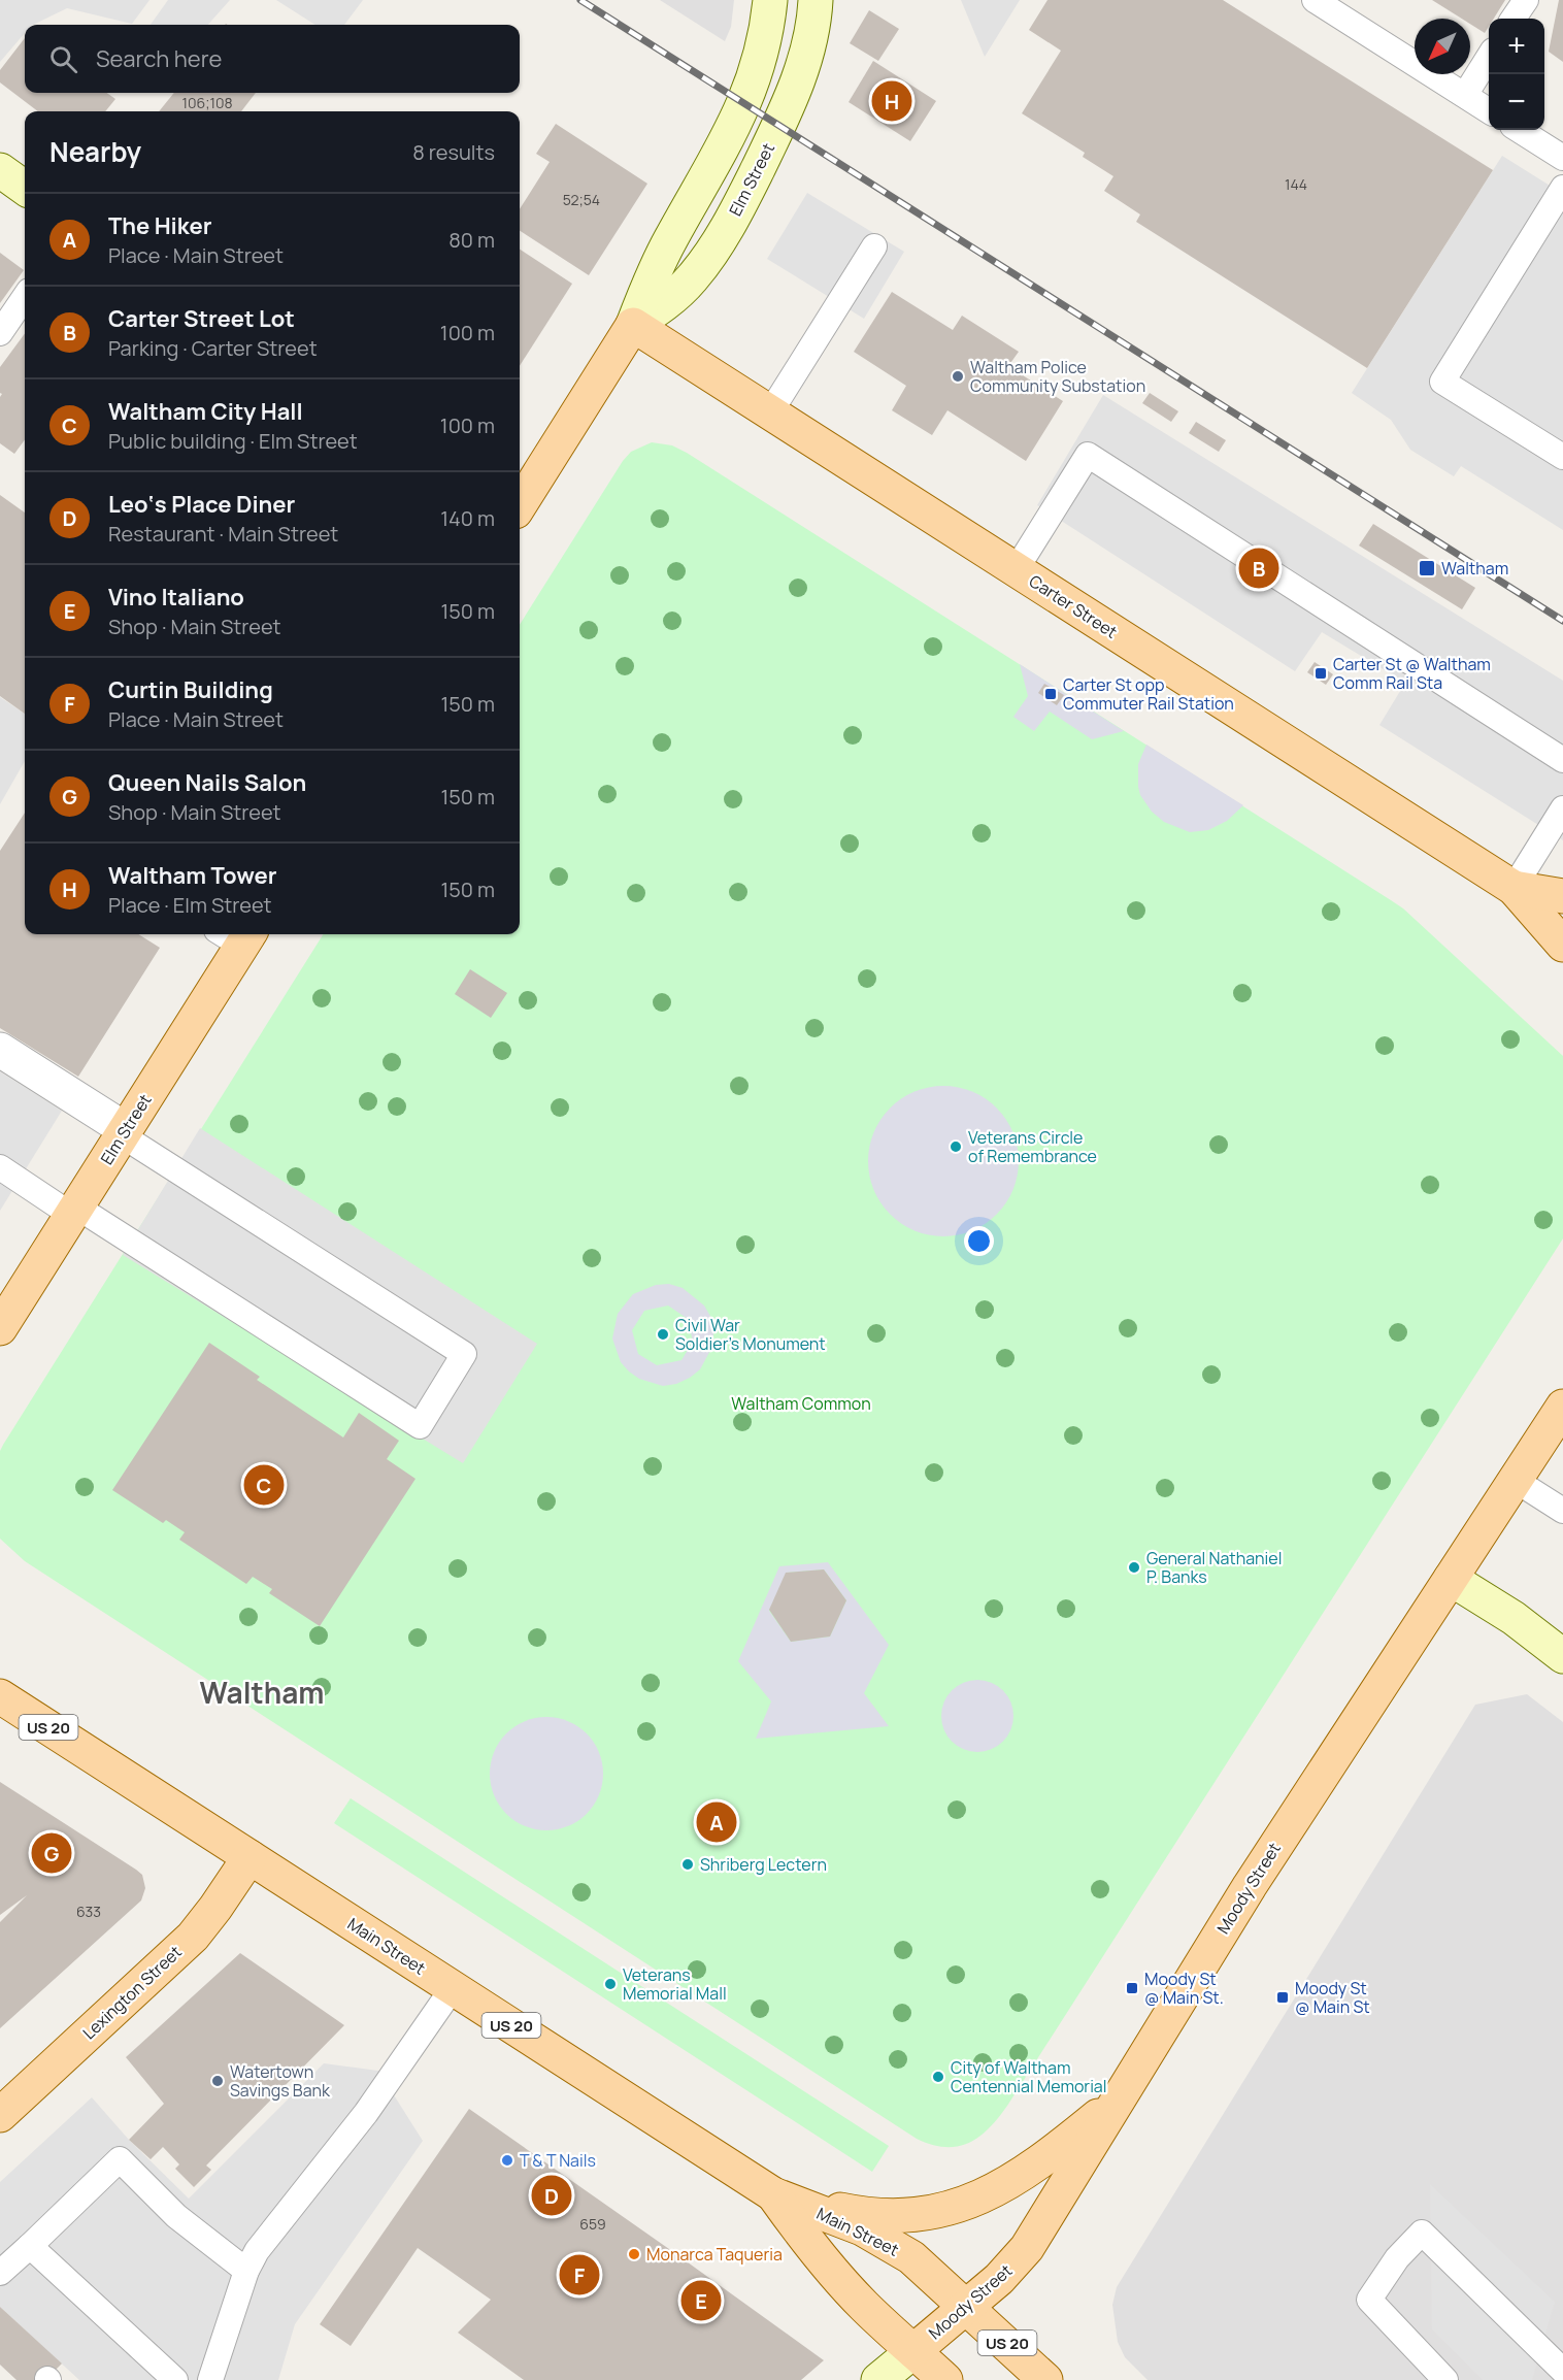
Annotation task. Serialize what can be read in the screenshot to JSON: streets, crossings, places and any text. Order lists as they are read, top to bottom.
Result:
{
  "streets": {
    "main road": [
      "Elm Street",
      "Carter Street",
      "US 20",
      "Moody Street",
      "Main Street",
      "Lexington Street"
    ]
  },
  "crossings": [
    ["Elm Street", "Carter Street"],
    ["Moody Street", "Main Street"],
    ["Main Street", "Lexington Street"]
  ],
  "districts": ["Waltham"],
  "parks": ["Waltham Common"],
  "places": {
    "other": [
      "Waltham Police Community Substation",
      "Veterans Circle of Remembrance",
      "Civil War Soldier's Monument",
      "General Nathaniel P. Banks",
      "Shriberg Lectern",
      "Veterans Memorial Mall",
      "City of Waltham Centennial Memorial",
      "Watertown Savings Bank",
      "T & T Nails",
      "Monarca Taqueria"
    ],
    "transit": [
      "Waltham",
      "Carter St @ Waltham Comm Rail Sta",
      "Carter St opp Commuter Rail Station",
      "Moody St @ Main St.",
      "Moody St @ Main St"
    ]
  },
  "house_numbers": [
    "106;108",
    "144",
    "52;54",
    "633",
    "659"
  ],
  "north": "bottom left",
  "page": {
    "map_buttons": ["+", "−"],
    "search": "Search here",
    "pins": [
      "H",
      "B",
      "C",
      "A",
      "G",
      "D",
      "F",
      "E"
    ],
    "heading": ["Nearby", "8 results"],
    "list": [
      {
        "mark": "A",
        "name": "The Hiker",
        "note": "Place · Main Street",
        "value": "80 m"
      },
      {
        "mark": "B",
        "name": "Carter Street Lot",
        "note": "Parking · Carter Street",
        "value": "100 m"
      },
      {
        "mark": "C",
        "name": "Waltham City Hall",
        "note": "Public building · Elm Street",
        "value": "100 m"
      },
      {
        "mark": "D",
        "name": "Leo‘s Place Diner",
        "note": "Restaurant · Main Street",
        "value": "140 m"
      },
      {
        "mark": "E",
        "name": "Vino Italiano",
        "note": "Shop · Main Street",
        "value": "150 m"
      },
      {
        "mark": "F",
        "name": "Curtin Building",
        "note": "Place · Main Street",
        "value": "150 m"
      },
      {
        "mark": "G",
        "name": "Queen Nails Salon",
        "note": "Shop · Main Street",
        "value": "150 m"
      },
      {
        "mark": "H",
        "name": "Waltham Tower",
        "note": "Place · Elm Street",
        "value": "150 m"
      }
    ]
  }
}
